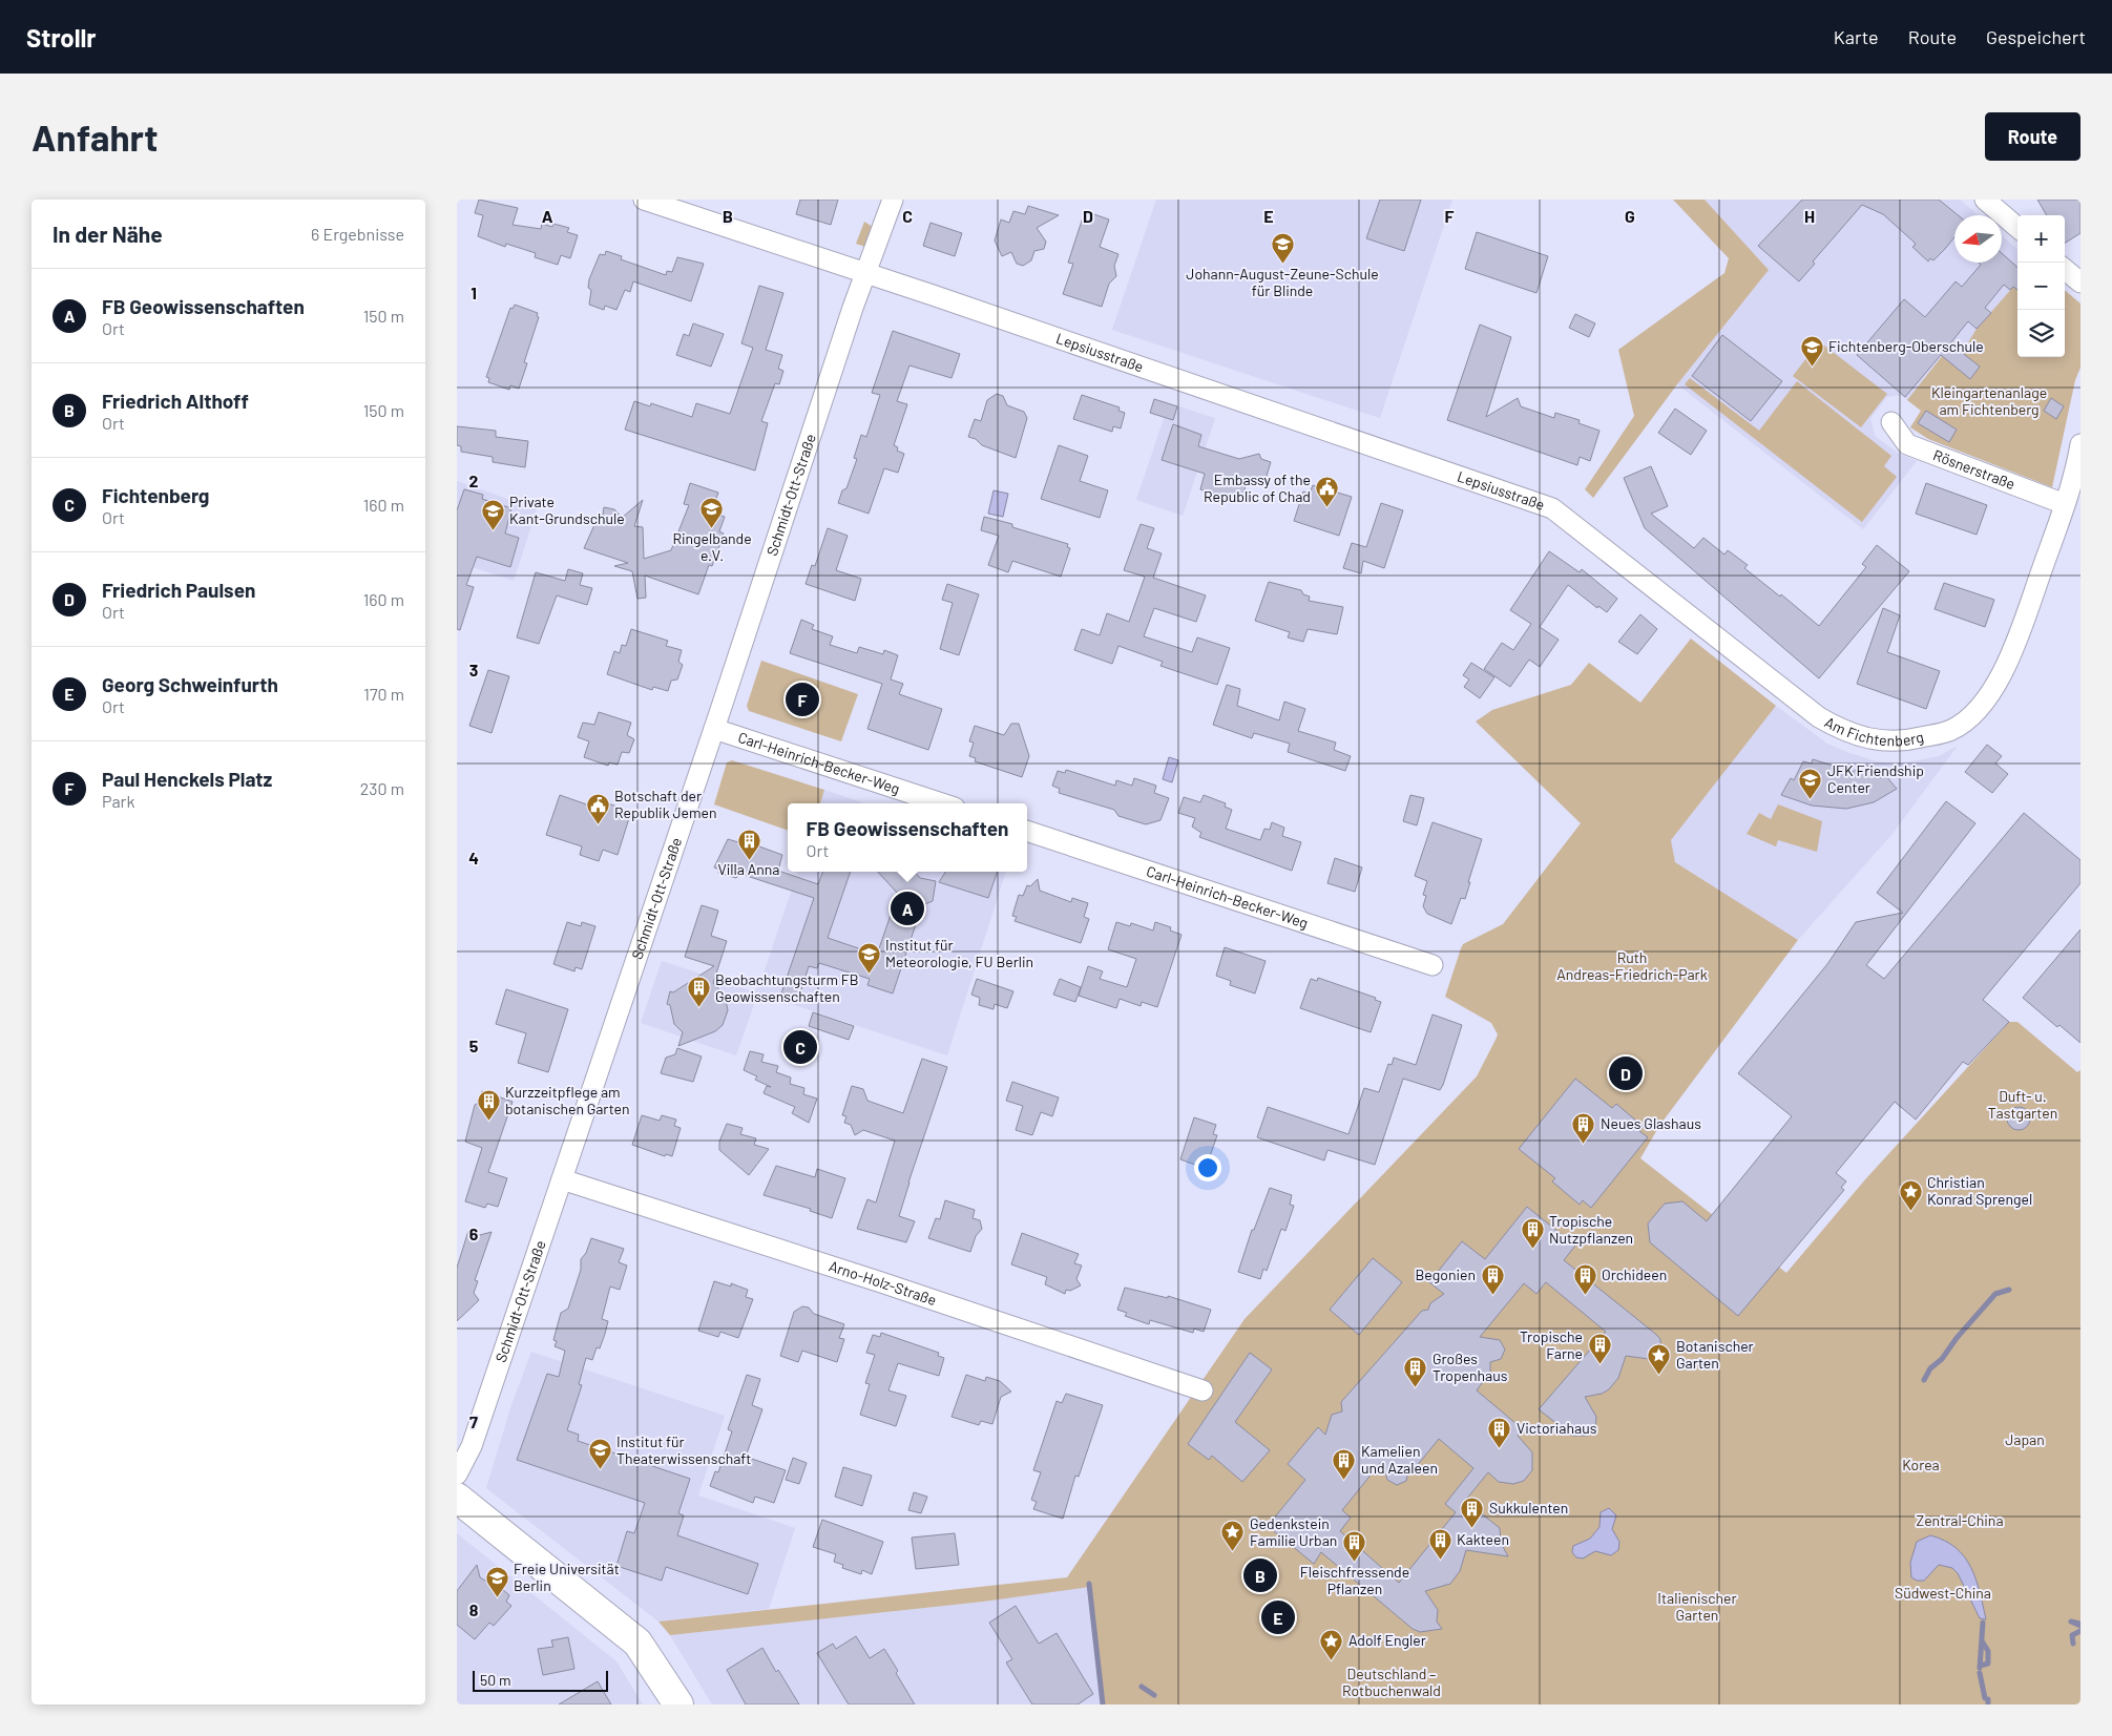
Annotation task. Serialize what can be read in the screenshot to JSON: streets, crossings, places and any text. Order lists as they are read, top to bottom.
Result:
{
  "streets": {
    "street": [
      "Lepsiusstraße",
      "Rösnerstraße",
      "Schmidt-Ott-Straße",
      "Am Fichtenberg",
      "Carl-Heinrich-Becker-Weg",
      "Arno-Holz-Straße"
    ]
  },
  "crossings": [
    ["Lepsiusstraße", "Schmidt-Ott-Straße"],
    ["Lepsiusstraße", "Am Fichtenberg"],
    ["Rösnerstraße", "Am Fichtenberg"],
    ["Schmidt-Ott-Straße", "Carl-Heinrich-Becker-Weg"],
    ["Schmidt-Ott-Straße", "Arno-Holz-Straße"]
  ],
  "parks": [
    "Kleingartenanlage am Fichtenberg",
    "Ruth Andreas-Friedrich-Park",
    "Duft- u. Tastgarten",
    "Japan",
    "Korea",
    "Zentral-China",
    "Südwest-China",
    "Italienischer Garten",
    "Deutschland – Rotbuchenwald"
  ],
  "places": {
    "school or university": [
      "Johann-August-Zeune-Schule für Blinde",
      "Fichtenberg-Oberschule",
      "Ringelbande e.V.",
      "Private Kant-Grundschule",
      "JFK Friendship Center",
      "Institut für Meteorologie, FU Berlin",
      "Institut für Theaterwissenschaft",
      "Freie Universität Berlin"
    ],
    "public building": ["Embassy of the Republic of Chad", "Botschaft der Republik Jemen"],
    "building": [
      "Villa Anna",
      "Beobachtungsturm FB Geowissenschaften",
      "Kurzzeitpflege am botanischen Garten",
      "Neues Glashaus",
      "Tropische Nutzpflanzen",
      "Begonien",
      "Orchideen",
      "Tropische Farne",
      "Großes Tropenhaus",
      "Victoriahaus",
      "Kamelien und Azaleen",
      "Sukkulenten",
      "Kakteen",
      "Fleischfressende Pflanzen"
    ],
    "place": [
      "Christian Konrad Sprengel",
      "Botanischer Garten",
      "Gedenkstein Familie Urban",
      "Adolf Engler"
    ]
  },
  "scale_bar": "50 m",
  "north": "left",
  "page": {
    "header": "Strollr",
    "nav": ["Karte", "Route", "Gespeichert"],
    "buttons": "Route",
    "title": "Anfahrt",
    "heading": ["In der Nähe", "6 Ergebnisse"],
    "map_buttons": ["+", "−"],
    "list": [
      {
        "mark": "A",
        "name": "FB Geowissenschaften",
        "note": "Ort",
        "value": "150 m"
      },
      {
        "mark": "B",
        "name": "Friedrich Althoff",
        "note": "Ort",
        "value": "150 m"
      },
      {
        "mark": "C",
        "name": "Fichtenberg",
        "note": "Ort",
        "value": "160 m"
      },
      {
        "mark": "D",
        "name": "Friedrich Paulsen",
        "note": "Ort",
        "value": "160 m"
      },
      {
        "mark": "E",
        "name": "Georg Schweinfurth",
        "note": "Ort",
        "value": "170 m"
      },
      {
        "mark": "F",
        "name": "Paul Henckels Platz",
        "note": "Park",
        "value": "230 m"
      }
    ],
    "pins": [
      "F",
      "A",
      "C",
      "D",
      "B",
      "E"
    ],
    "popup": ["FB Geowissenschaften", "Ort"],
    "scale": "50 m"
  },
  "grid": {
    "columns": [
      "A",
      "B",
      "C",
      "D",
      "E",
      "F",
      "G",
      "H"
    ],
    "rows": [
      "1",
      "2",
      "3",
      "4",
      "5",
      "6",
      "7",
      "8"
    ]
  }
}
